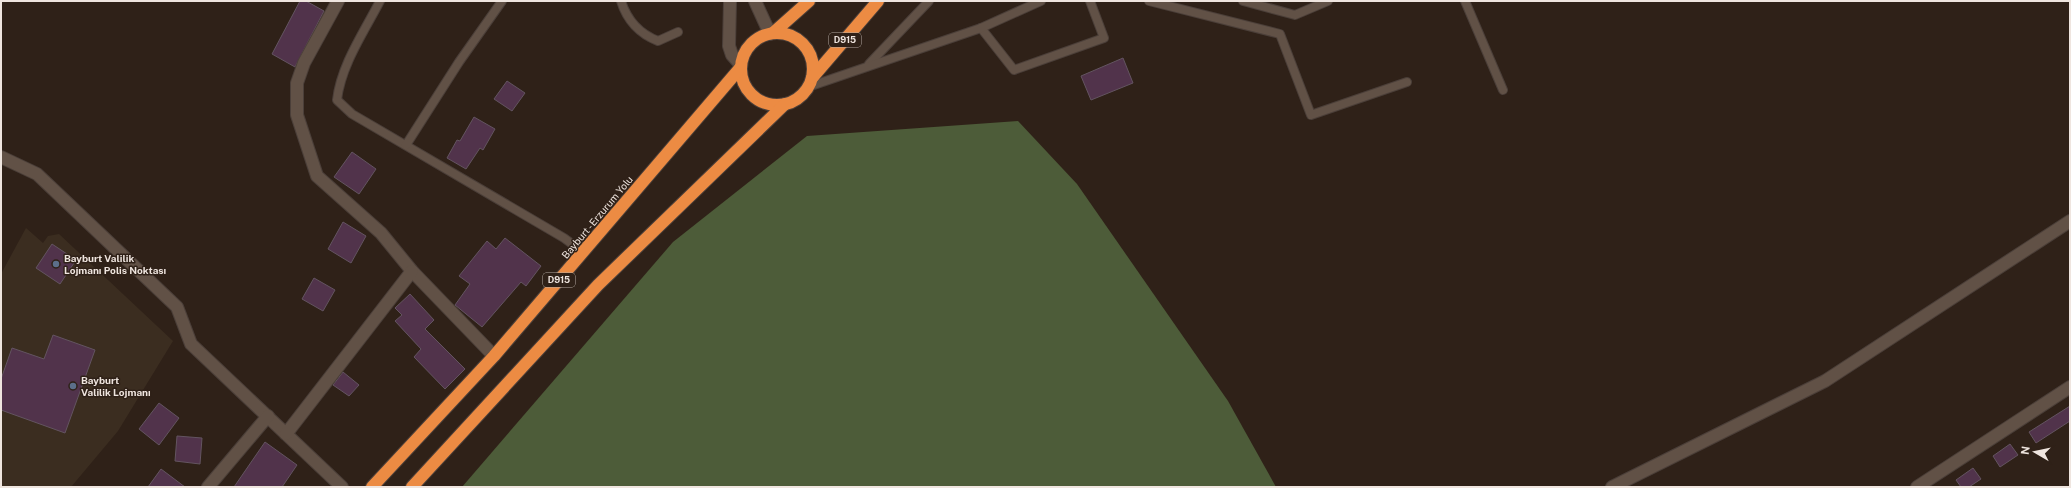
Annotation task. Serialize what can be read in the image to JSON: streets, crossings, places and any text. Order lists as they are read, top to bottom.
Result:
{
  "streets": {
    "highway": ["D915", "Bayburt - Erzurum Yolu"]
  },
  "crossings": [
    ["D915", "Bayburt - Erzurum Yolu"]
  ],
  "places": ["Bayburt Valilik Lojmanı Polis Noktası", "Bayburt Valilik Lojmanı"],
  "north": "left"
}
